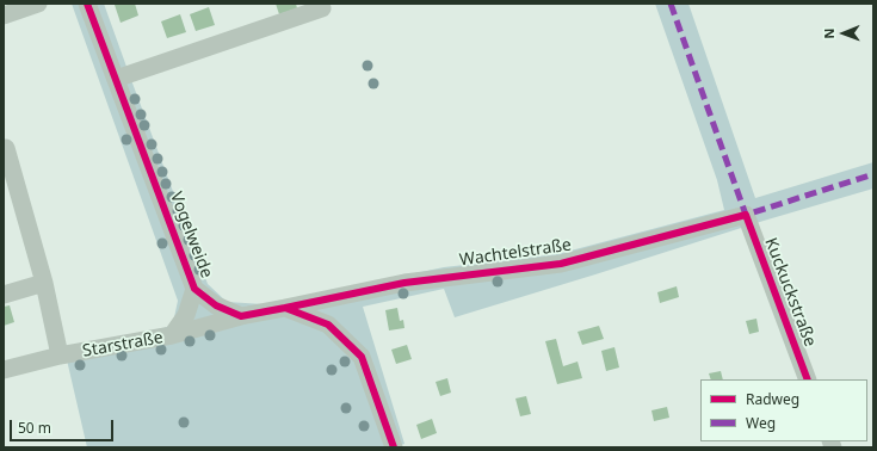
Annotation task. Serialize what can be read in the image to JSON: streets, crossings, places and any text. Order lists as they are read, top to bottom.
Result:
{
  "streets": {
    "street": [
      "Vogelweide",
      "Wachtelstraße",
      "Kuckuckstraße",
      "Starstraße"
    ]
  },
  "crossings": [
    ["Vogelweide", "Starstraße"],
    ["Wachtelstraße", "Kuckuckstraße"]
  ],
  "legend": ["Radweg", "Weg"],
  "scale_bar": "50 m",
  "north": "left"
}
